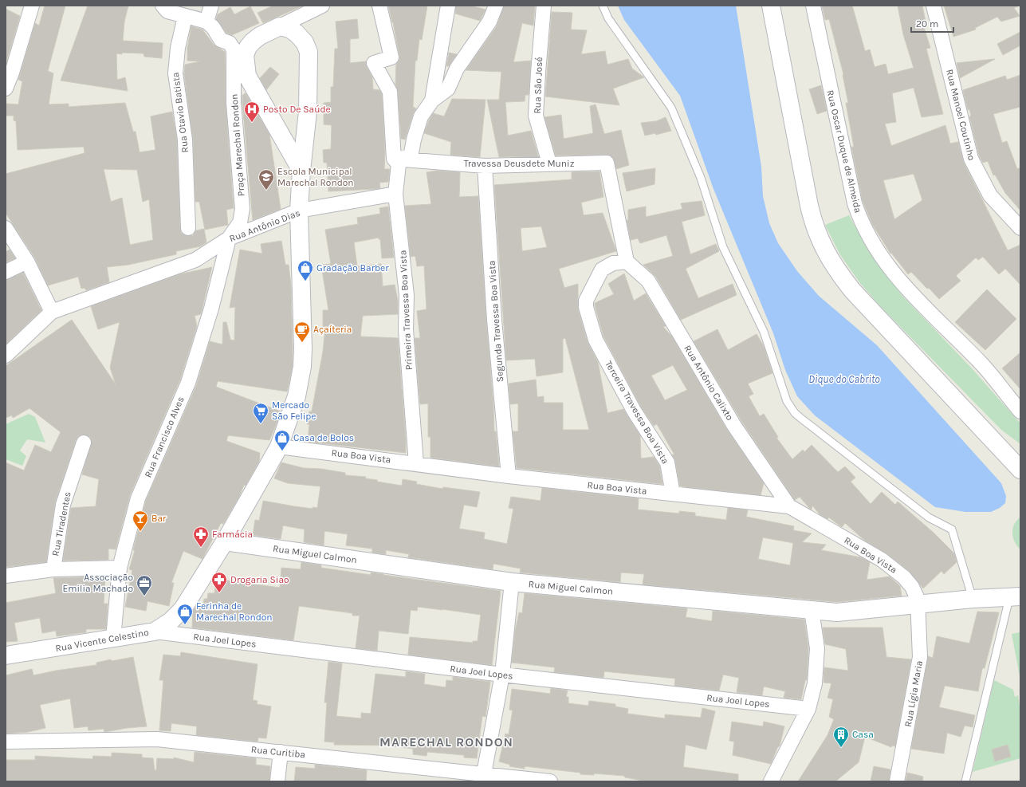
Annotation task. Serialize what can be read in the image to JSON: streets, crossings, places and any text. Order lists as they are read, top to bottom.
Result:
{
  "streets": {
    "street": [
      "Rua Sâo José",
      "Rua Otavio Batista",
      "Rua Manoel Coutinho",
      "Praça Marechal Rondon",
      "Rua Oscar Duque de Almeida",
      "Travessa Deusdete Muniz",
      "Rua Antônio Dias",
      "Primeira Travessa Boa Vista",
      "Segunda Travessa Boa Vista",
      "Rua Antônio Calixto",
      "Terceira Travessa Boa Vista",
      "Rua Francisco Alves",
      "Rua Boa Vista",
      "Rua Tiradentes",
      "Rua Miguel Calmon",
      "Rua Vicente Celestino",
      "Rua Joel Lopes",
      "Rua Lígia Maria",
      "Rua Curitiba"
    ]
  },
  "crossings": [
    ["Rua Sâo José", "Travessa Deusdete Muniz"],
    ["Praça Marechal Rondon", "Rua Antônio Dias"],
    ["Praça Marechal Rondon", "Rua Francisco Alves"],
    ["Travessa Deusdete Muniz", "Primeira Travessa Boa Vista"],
    ["Travessa Deusdete Muniz", "Segunda Travessa Boa Vista"],
    ["Travessa Deusdete Muniz", "Rua Antônio Calixto"],
    ["Travessa Deusdete Muniz", "Terceira Travessa Boa Vista"],
    ["Rua Antônio Dias", "Primeira Travessa Boa Vista"],
    ["Rua Antônio Dias", "Rua Francisco Alves"],
    ["Rua Antônio Dias", "Rua Vicente Celestino"],
    ["Primeira Travessa Boa Vista", "Rua Boa Vista"],
    ["Segunda Travessa Boa Vista", "Rua Boa Vista"],
    ["Rua Antônio Calixto", "Terceira Travessa Boa Vista"],
    ["Rua Antônio Calixto", "Rua Boa Vista"],
    ["Terceira Travessa Boa Vista", "Rua Boa Vista"],
    ["Rua Francisco Alves", "Rua Vicente Celestino"],
    ["Rua Boa Vista", "Rua Miguel Calmon"],
    ["Rua Boa Vista", "Rua Vicente Celestino"],
    ["Rua Boa Vista", "Rua Lígia Maria"],
    ["Rua Miguel Calmon", "Rua Vicente Celestino"],
    ["Rua Miguel Calmon", "Rua Lígia Maria"],
    ["Rua Vicente Celestino", "Rua Joel Lopes"]
  ],
  "districts": ["MARECHAL RONDON"],
  "water": ["Dique do Cabrito"],
  "places": {
    "hospital": ["Posto De Saúde"],
    "school or university": ["Escola Municipal Marechal Rondon"],
    "shop": ["Gradação Barber", "Casa de Bolos", "Ferinha de Marechal Rondon"],
    "cafe": ["Açaíteria"],
    "supermarket": ["Mercado São Felipe"],
    "bar": ["Bar"],
    "pharmacy": ["Farmácia", "Drogaria Siao"],
    "office": ["Associação Emilia Machado"],
    "building": ["Casa"]
  },
  "scale_bar": "20 m"
}
